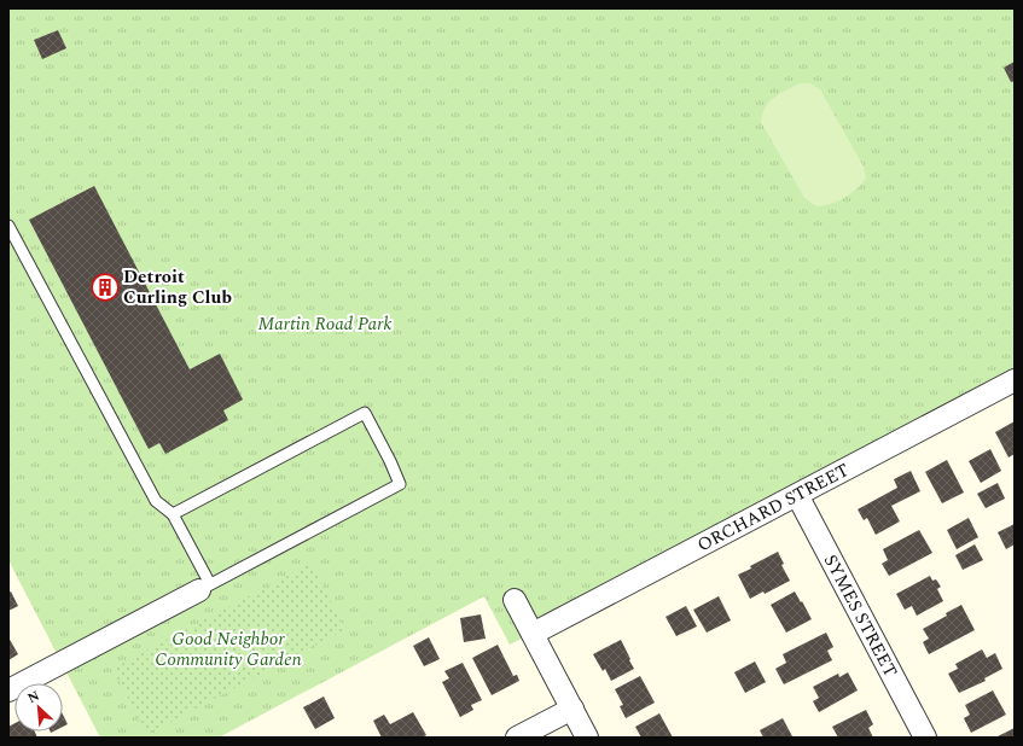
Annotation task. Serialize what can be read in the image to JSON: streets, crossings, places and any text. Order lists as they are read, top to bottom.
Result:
{
  "streets": {
    "street": ["ORCHARD STREET", "SYMES STREET"]
  },
  "crossings": [
    ["ORCHARD STREET", "SYMES STREET"]
  ],
  "parks": ["Martin Road Park", "Good Neighbor Community Garden"],
  "places": {
    "building": ["Detroit Curling Club"]
  },
  "north": "top left"
}
